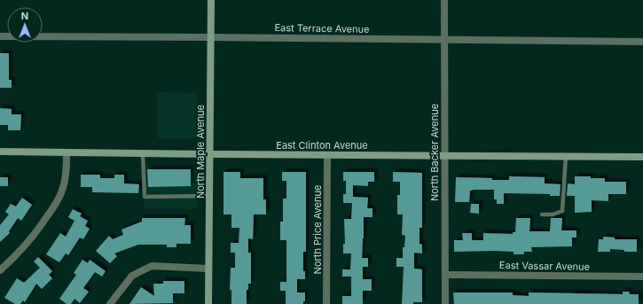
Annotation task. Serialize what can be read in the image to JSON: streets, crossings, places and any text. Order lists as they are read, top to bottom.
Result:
{
  "streets": {
    "main road": ["East Clinton Avenue", "North Maple Avenue"],
    "street": [
      "East Terrace Avenue",
      "North Backer Avenue",
      "North Price Avenue",
      "East Vassar Avenue"
    ]
  },
  "crossings": [
    ["East Terrace Avenue", "North Maple Avenue"],
    ["East Terrace Avenue", "North Backer Avenue"],
    ["East Clinton Avenue", "North Maple Avenue"],
    ["East Clinton Avenue", "North Backer Avenue"],
    ["East Clinton Avenue", "North Price Avenue"],
    ["North Backer Avenue", "East Vassar Avenue"]
  ],
  "north": "top"
}
